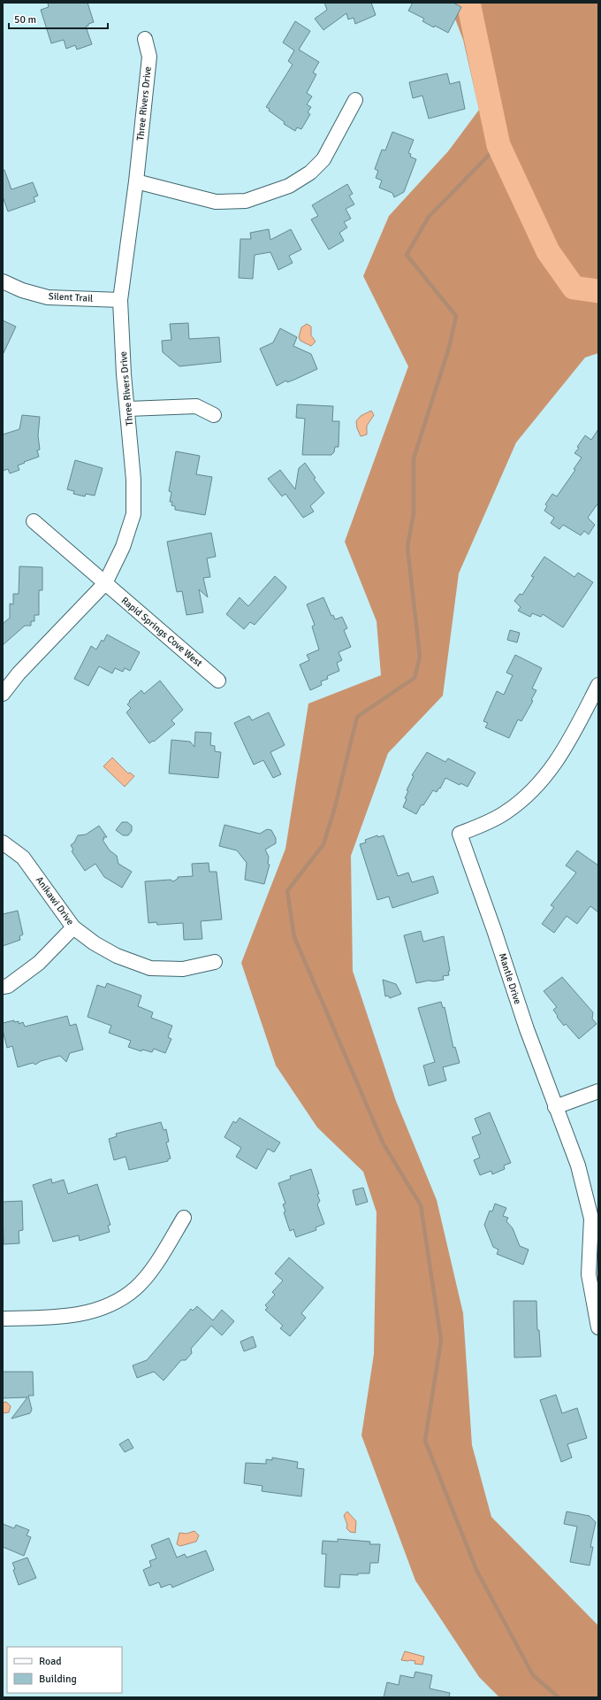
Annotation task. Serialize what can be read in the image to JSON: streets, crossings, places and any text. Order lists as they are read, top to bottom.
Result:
{
  "streets": {
    "street": [
      "Three Rivers Drive",
      "Silent Trail",
      "Rapid Springs Cove West",
      "Anikawi Drive",
      "Mantle Drive"
    ]
  },
  "crossings": [
    ["Three Rivers Drive", "Silent Trail"],
    ["Three Rivers Drive", "Rapid Springs Cove West"]
  ],
  "legend": ["Road", "Building"],
  "scale_bar": "50 m"
}
